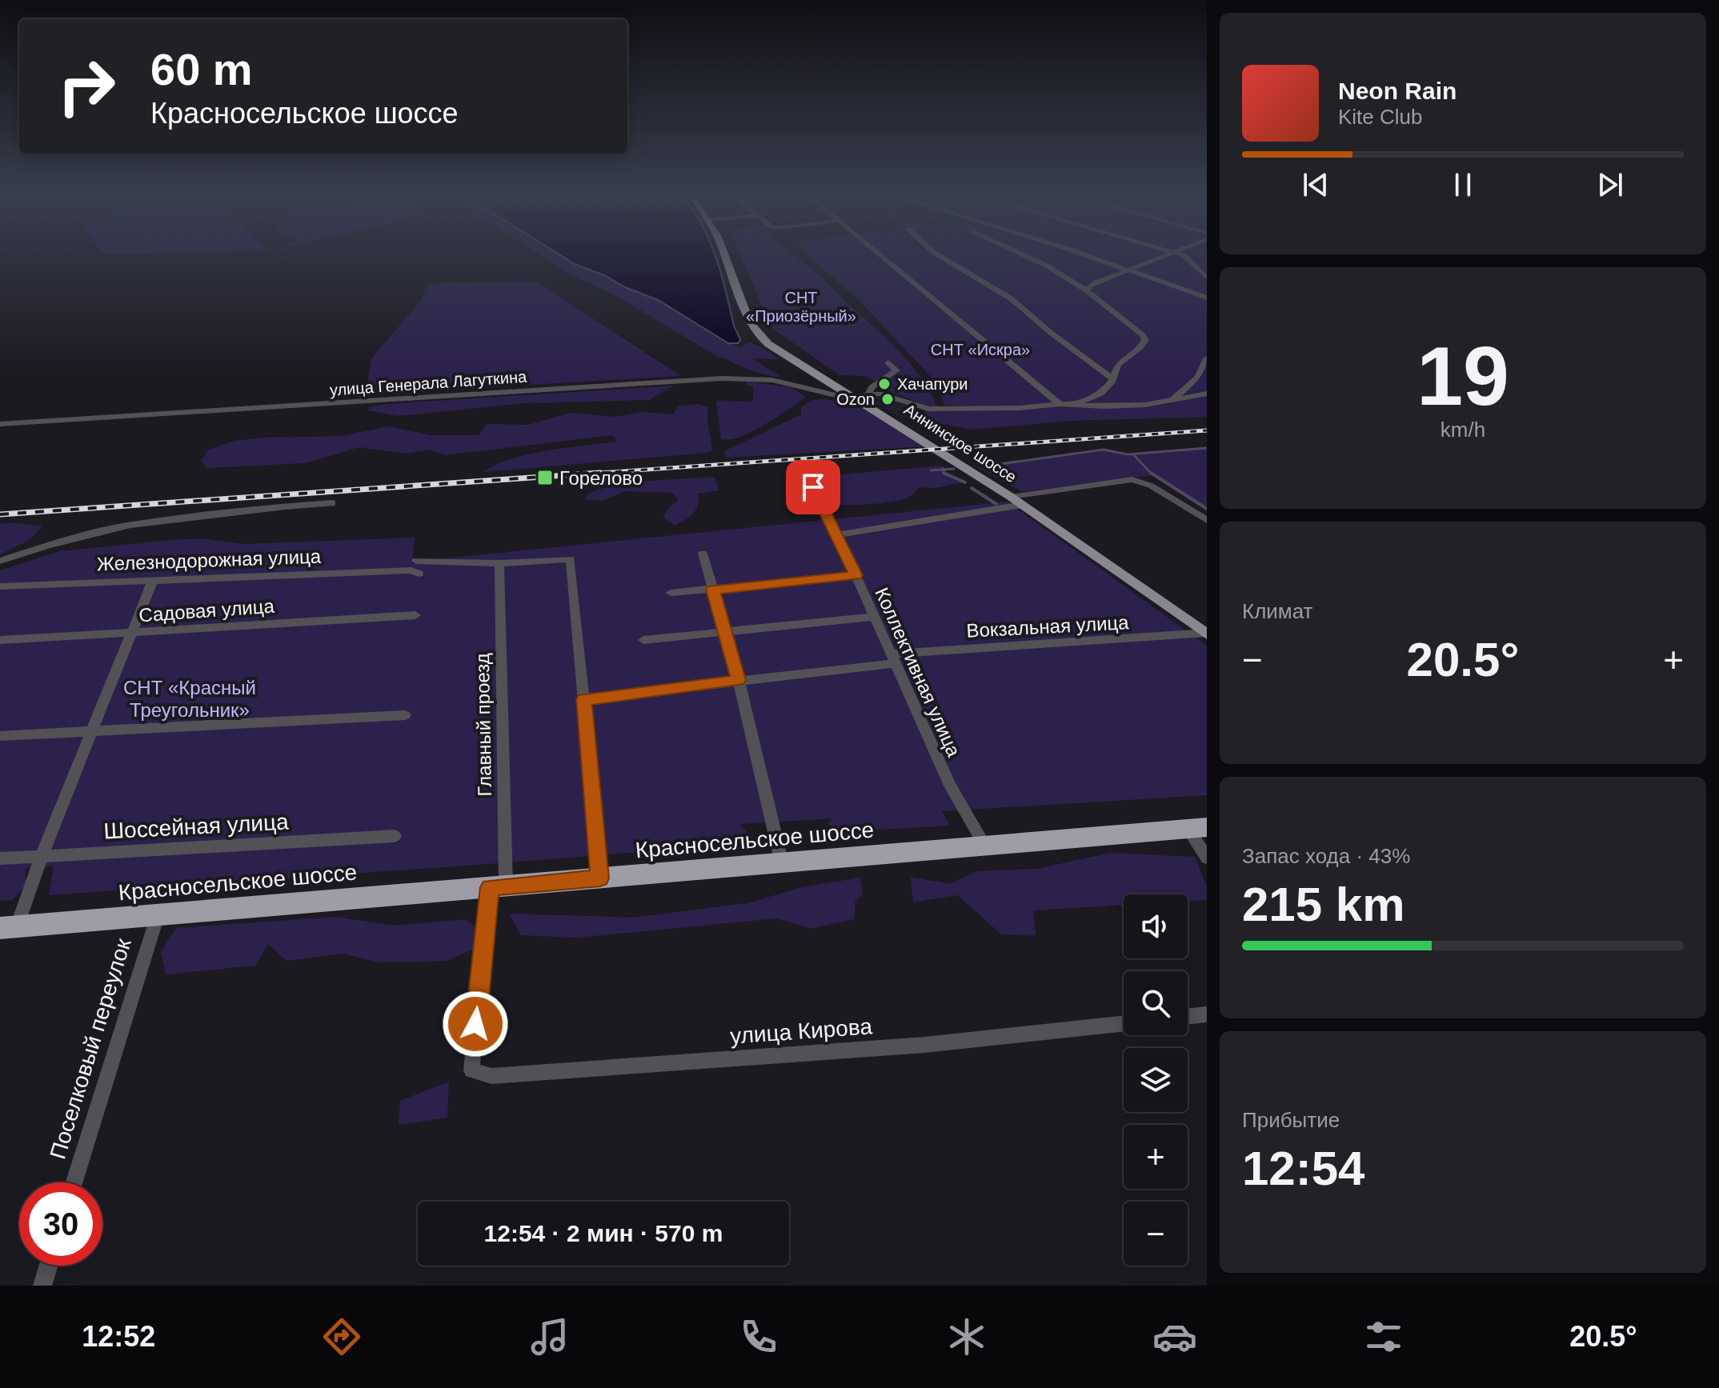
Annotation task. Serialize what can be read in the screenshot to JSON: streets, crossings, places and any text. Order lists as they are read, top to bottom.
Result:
{
  "streets": {
    "highway": ["Красносельское шоссе"],
    "main road": ["Аннинское шоссе"],
    "street": [
      "улица Генерала Лагуткина",
      "Железнодорожная улица",
      "Садовая улица",
      "Вокзальная улица",
      "Коллективная улица",
      "Главный проезд",
      "Шоссейная улица",
      "улица Кирова",
      "Поселковый переулок"
    ]
  },
  "crossings": [
    ["улица Генерала Лагуткина", "Аннинское шоссе"],
    ["Аннинское шоссе", "Вокзальная улица"],
    ["Вокзальная улица", "Коллективная улица"],
    ["Коллективная улица", "Красносельское шоссе"],
    ["Главный проезд", "Красносельское шоссе"],
    ["Главный проезд", "улица Кирова"],
    ["Красносельское шоссе", "Поселковый переулок"]
  ],
  "parks": ["СНТ «Приозёрный»", "СНТ «Искра»", "СНТ «Красный Треугольник»"],
  "places": {
    "other": ["Хачапури", "Ozon"],
    "transit": ["Горелово"]
  },
  "page": {
    "turn": ["60 m", "Красносельское шоссе"],
    "song": ["Neon Rain", "Kite Club"],
    "tile": [
      ["19", "km/h"],
      "Климат",
      ["Запас хода · 43%", "215 km"],
      ["Прибытие", "12:54"]
    ],
    "heat": ["−", "20.5°", "+"],
    "map_buttons": ["+", "−"],
    "limit": "30",
    "trip": "12:54 · 2 мин · 570 m",
    "tabs": ["12:52", "20.5°"]
  }
}
